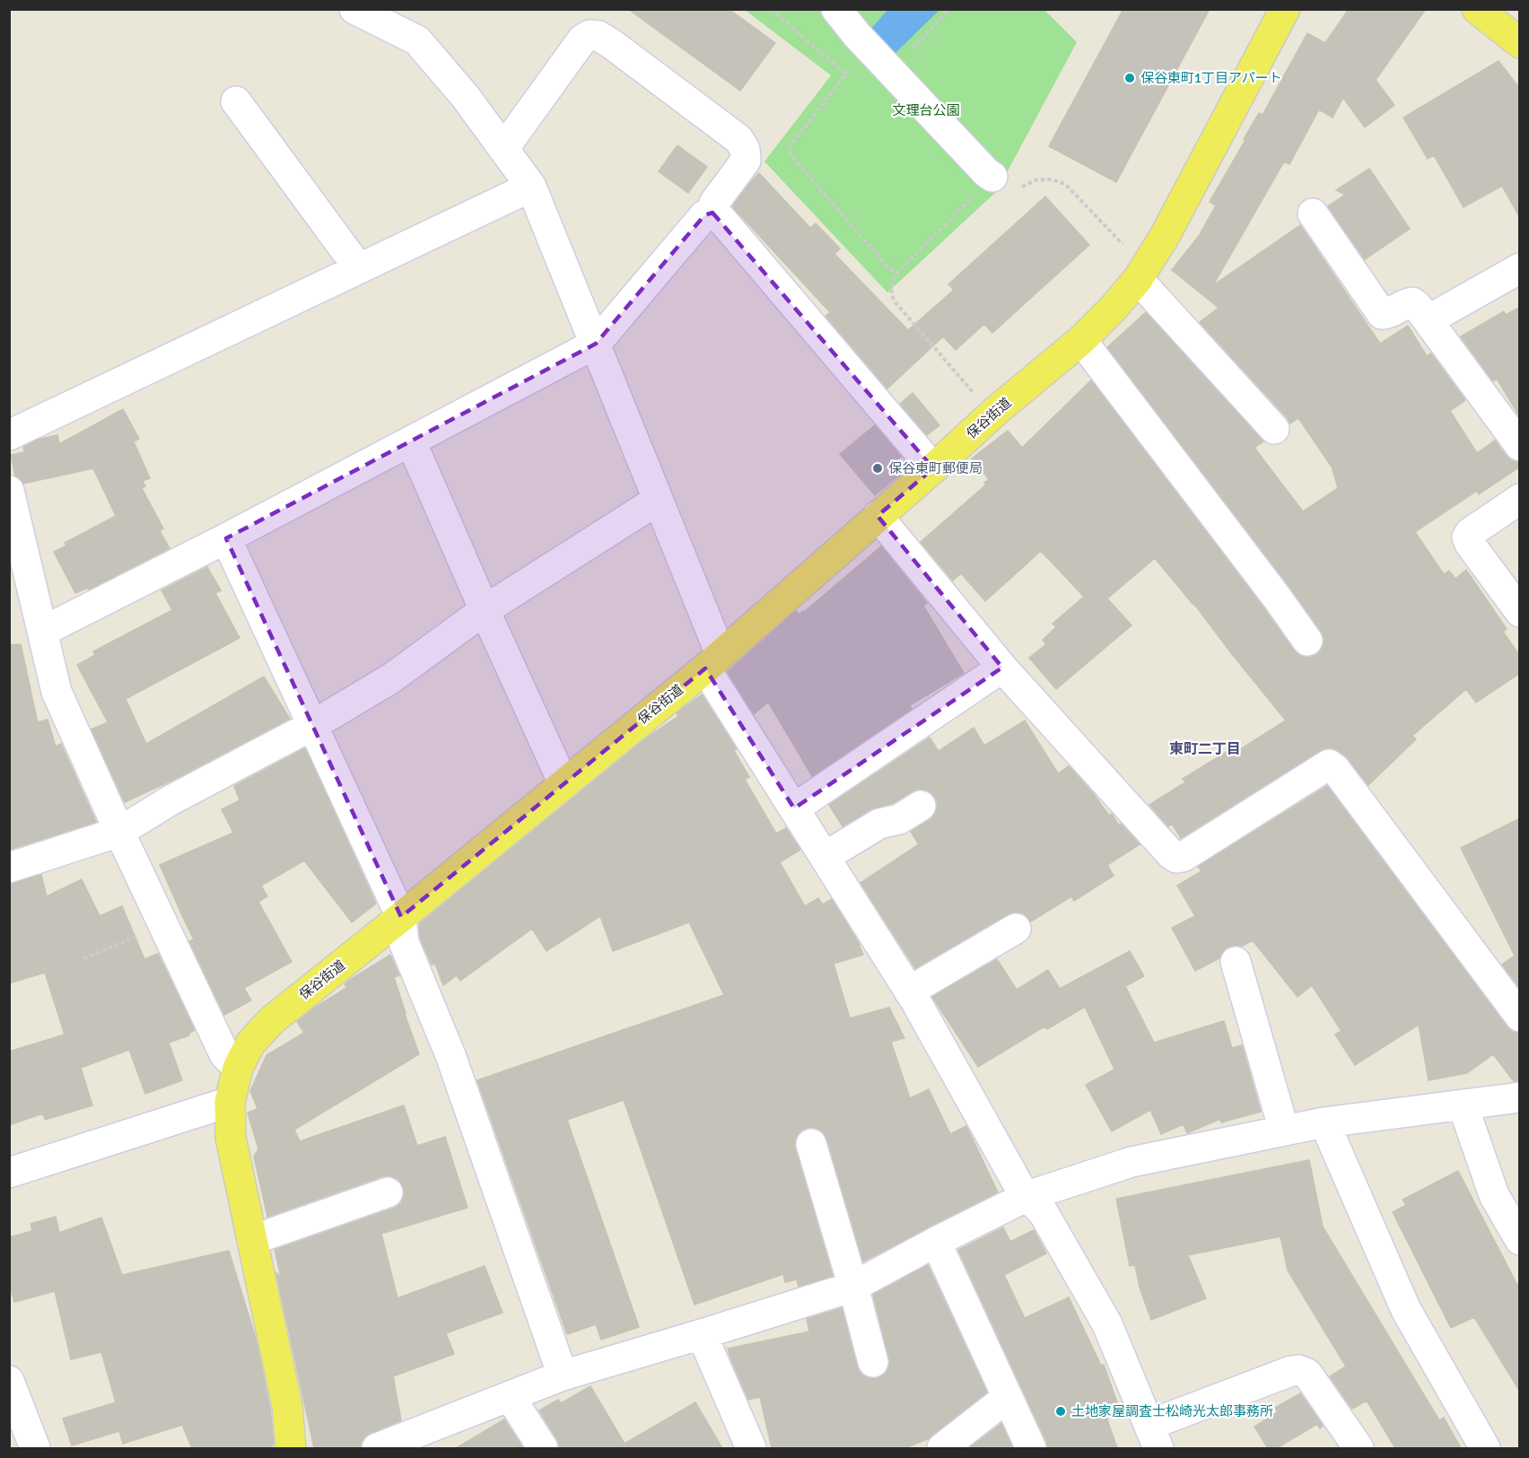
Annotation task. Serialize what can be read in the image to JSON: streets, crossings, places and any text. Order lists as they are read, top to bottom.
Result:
{
  "streets": {
    "main road": ["保谷街道"]
  },
  "districts": ["東町二丁目"],
  "parks": ["文理台公園"],
  "places": ["保谷東町1丁目アパート", "保谷東町郵便局", "土地家屋調査士松崎光太郎事務所"]
}
